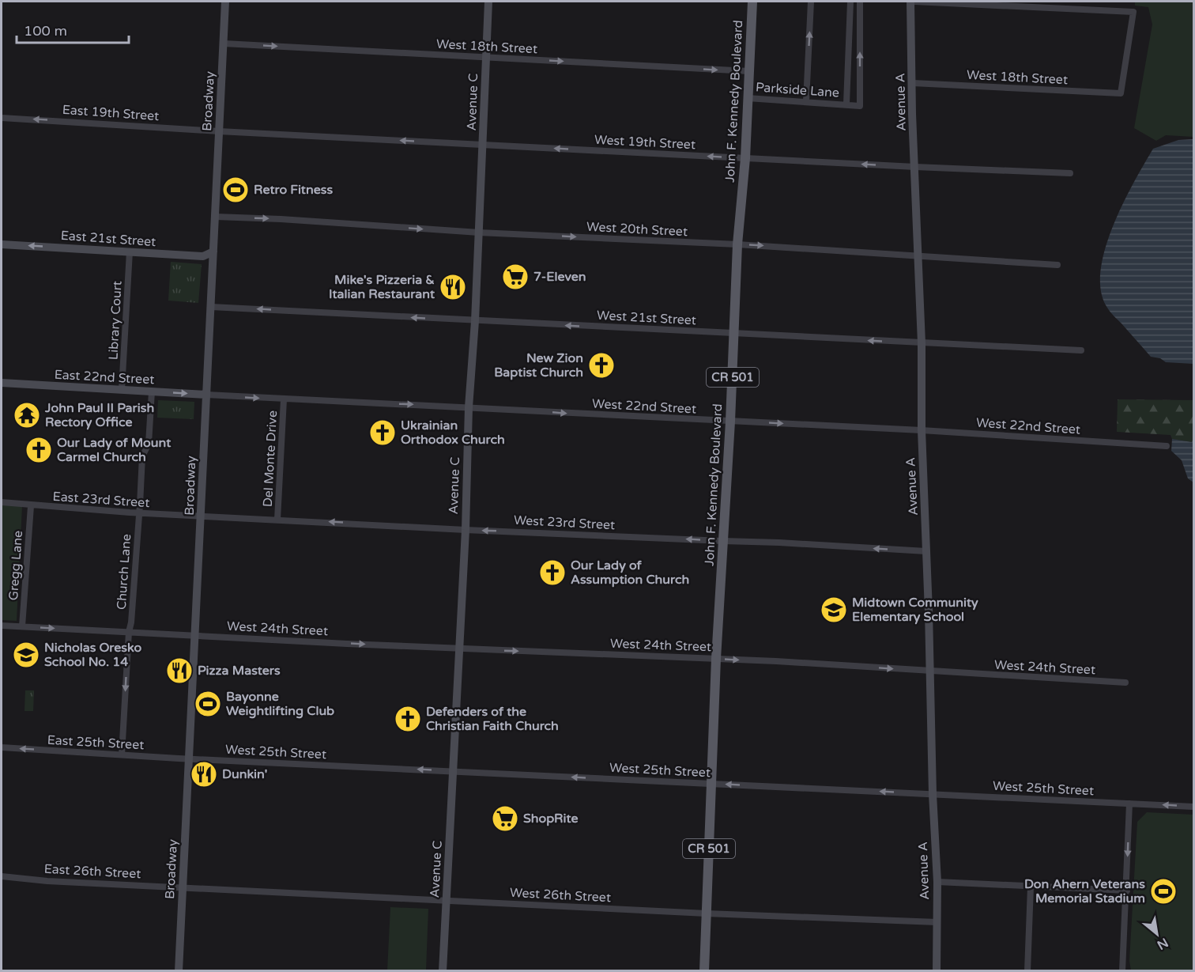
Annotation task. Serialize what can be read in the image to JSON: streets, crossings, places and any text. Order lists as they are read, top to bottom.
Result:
{
  "streets": {
    "main road": ["John F. Kennedy Boulevard", "CR 501"],
    "street": [
      "West 18th Street",
      "Parkside Lane",
      "Broadway",
      "Avenue C",
      "Avenue A",
      "East 19th Street",
      "West 19th Street",
      "West 20th Street",
      "East 21st Street",
      "West 21st Street",
      "Library Court",
      "East 22nd Street",
      "West 22nd Street",
      "Del Monte Drive",
      "East 23rd Street",
      "West 23rd Street",
      "Gregg Lane",
      "Church Lane",
      "West 24th Street",
      "East 25th Street",
      "West 25th Street",
      "East 26th Street",
      "West 26th Street"
    ]
  },
  "crossings": [
    ["West 18th Street", "Broadway"],
    ["West 18th Street", "John F. Kennedy Boulevard"],
    ["West 18th Street", "Avenue C"],
    ["West 18th Street", "Avenue A"],
    ["Parkside Lane", "John F. Kennedy Boulevard"],
    ["Broadway", "East 19th Street"],
    ["Broadway", "West 19th Street"],
    ["Broadway", "West 20th Street"],
    ["Broadway", "East 21st Street"],
    ["Broadway", "West 21st Street"],
    ["Broadway", "East 22nd Street"],
    ["Broadway", "West 22nd Street"],
    ["Broadway", "East 23rd Street"],
    ["Broadway", "West 23rd Street"],
    ["Broadway", "West 24th Street"],
    ["Broadway", "East 25th Street"],
    ["Broadway", "West 25th Street"],
    ["Broadway", "East 26th Street"],
    ["Broadway", "West 26th Street"],
    ["John F. Kennedy Boulevard", "West 19th Street"],
    ["John F. Kennedy Boulevard", "West 20th Street"],
    ["John F. Kennedy Boulevard", "West 21st Street"],
    ["John F. Kennedy Boulevard", "West 22nd Street"],
    ["John F. Kennedy Boulevard", "West 23rd Street"],
    ["John F. Kennedy Boulevard", "West 24th Street"],
    ["John F. Kennedy Boulevard", "West 25th Street"],
    ["John F. Kennedy Boulevard", "West 26th Street"],
    ["Avenue C", "West 19th Street"],
    ["Avenue C", "West 20th Street"],
    ["Avenue C", "West 21st Street"],
    ["Avenue C", "West 22nd Street"],
    ["Avenue C", "West 23rd Street"],
    ["Avenue C", "West 24th Street"],
    ["Avenue C", "West 25th Street"],
    ["Avenue C", "West 26th Street"],
    ["Avenue A", "West 19th Street"],
    ["Avenue A", "West 20th Street"],
    ["Avenue A", "West 21st Street"],
    ["Avenue A", "West 22nd Street"],
    ["Avenue A", "West 23rd Street"],
    ["Avenue A", "West 24th Street"],
    ["Avenue A", "West 25th Street"],
    ["Avenue A", "West 26th Street"],
    ["East 19th Street", "West 19th Street"],
    ["East 21st Street", "Library Court"],
    ["Library Court", "East 22nd Street"],
    ["East 22nd Street", "West 22nd Street"],
    ["East 22nd Street", "Church Lane"],
    ["West 22nd Street", "Del Monte Drive"],
    ["Del Monte Drive", "West 23rd Street"],
    ["East 23rd Street", "West 23rd Street"],
    ["East 23rd Street", "Gregg Lane"],
    ["East 23rd Street", "Church Lane"],
    ["Gregg Lane", "West 24th Street"],
    ["Church Lane", "West 24th Street"],
    ["Church Lane", "East 25th Street"],
    ["East 25th Street", "West 25th Street"],
    ["East 26th Street", "West 26th Street"]
  ],
  "one_way": [
    "West 18th Street",
    "East 19th Street",
    "West 19th Street",
    "West 20th Street",
    "East 21st Street",
    "West 21st Street",
    "West 22nd Street",
    "West 23rd Street",
    "West 24th Street",
    "East 25th Street",
    "West 25th Street"
  ],
  "places": {
    "sports": ["Retro Fitness", "Bayonne Weightlifting Club", "Don Ahern Veterans Memorial Stadium"],
    "supermarket": ["7-Eleven", "ShopRite"],
    "restaurant": ["Mike's Pizzeria & Italian Restaurant", "Pizza Masters", "Dunkin'"],
    "church": [
      "New Zion Baptist Church",
      "Ukrainian Orthodox Church",
      "Our Lady of Mount Carmel Church",
      "Our Lady of Assumption Church",
      "Defenders of the Christian Faith Church"
    ],
    "temple": ["John Paul II Parish Rectory Office"],
    "school or university": ["Midtown Community Elementary School", "Nicholas Oresko School No. 14"]
  },
  "scale_bar": "100 m",
  "north": "bottom right"
}
